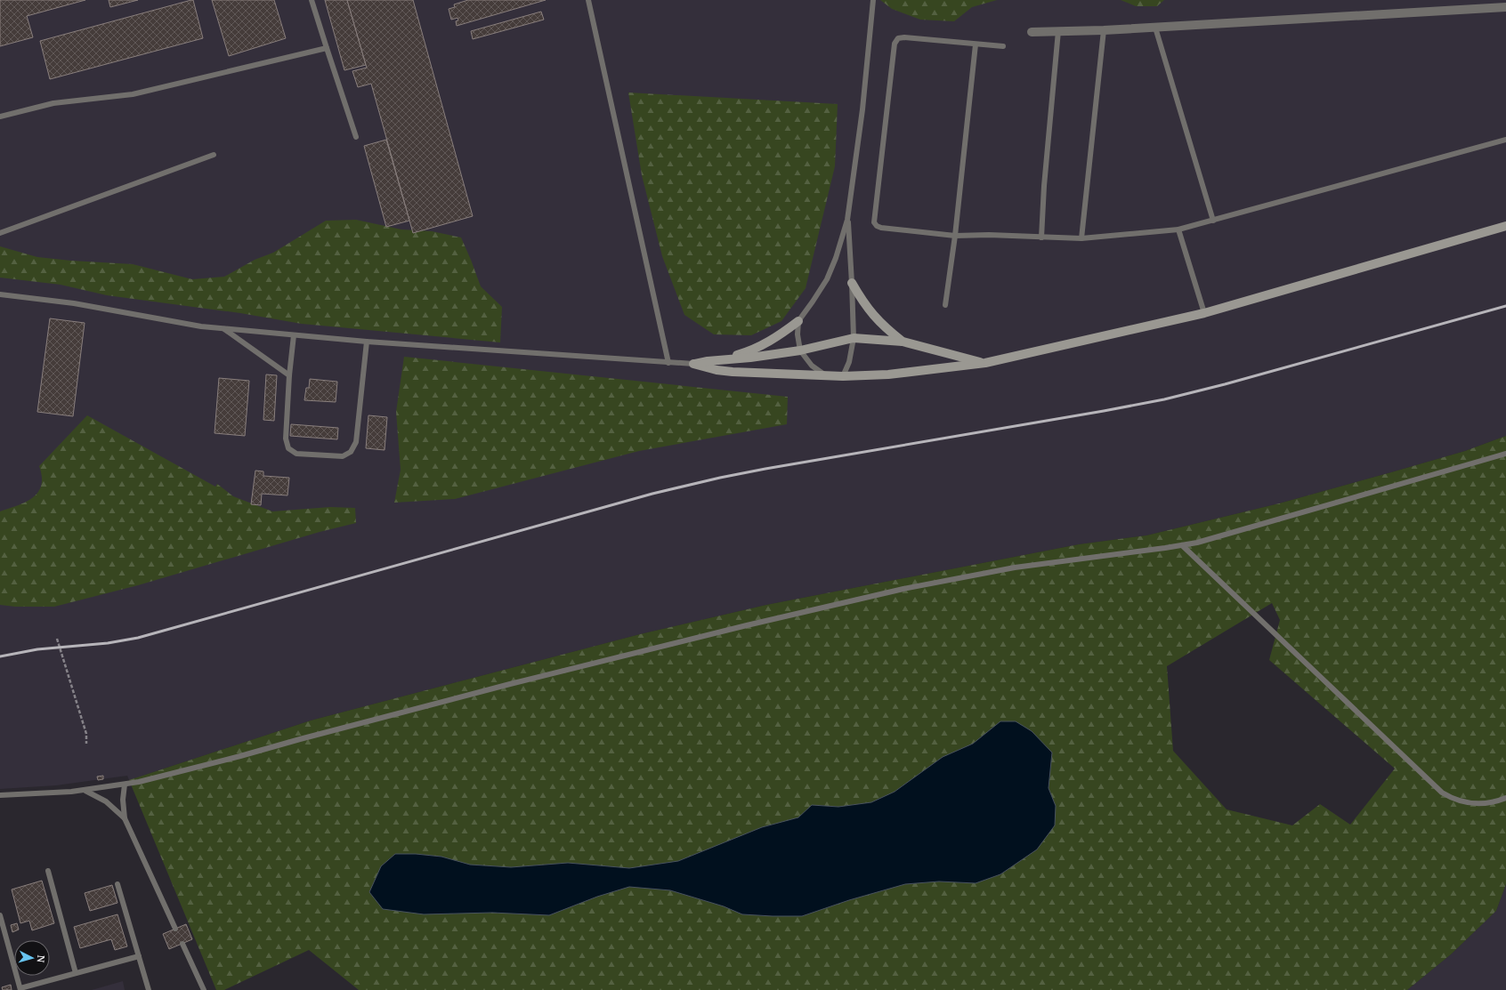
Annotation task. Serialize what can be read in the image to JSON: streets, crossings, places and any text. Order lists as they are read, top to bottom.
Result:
{
  "north": "right"
}
